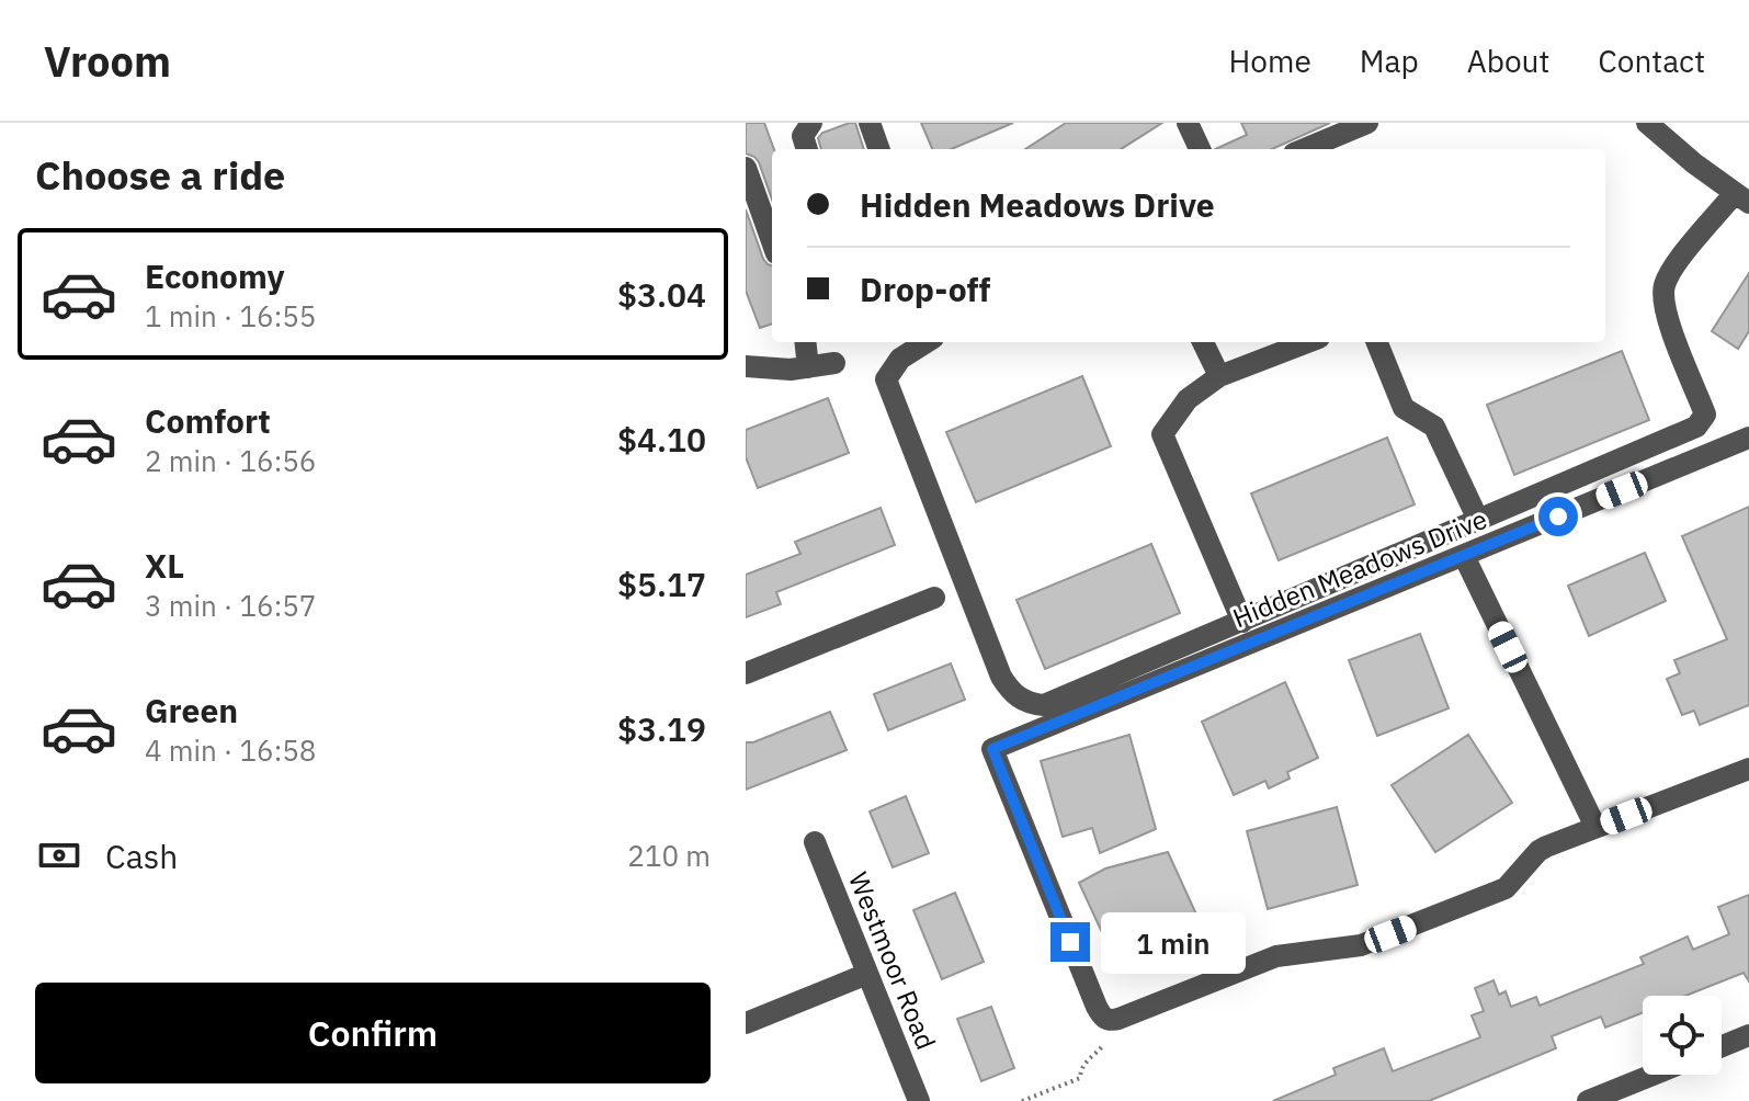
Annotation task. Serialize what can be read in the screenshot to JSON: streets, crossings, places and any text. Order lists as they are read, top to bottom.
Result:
{
  "streets": {
    "street": ["Hidden Meadows Drive", "Westmoor Road"]
  },
  "page": {
    "header": "Vroom",
    "nav": [
      "Home",
      "Map",
      "About",
      "Contact"
    ],
    "heading": "Choose a ride",
    "banner": ["Hidden Meadows Drive", "Drop-off"],
    "list": [
      {
        "name": "Economy",
        "note": "1 min · 16:55",
        "value": "$3.04"
      },
      {
        "name": "Comfort",
        "note": "2 min · 16:56",
        "value": "$4.10"
      },
      {
        "name": "XL",
        "note": "3 min · 16:57",
        "value": "$5.17"
      },
      {
        "name": "Green",
        "note": "4 min · 16:58",
        "value": "$3.19"
      }
    ],
    "pay": ["Cash", "210 m"],
    "bubble": "1 min",
    "buttons": "Confirm"
  }
}
